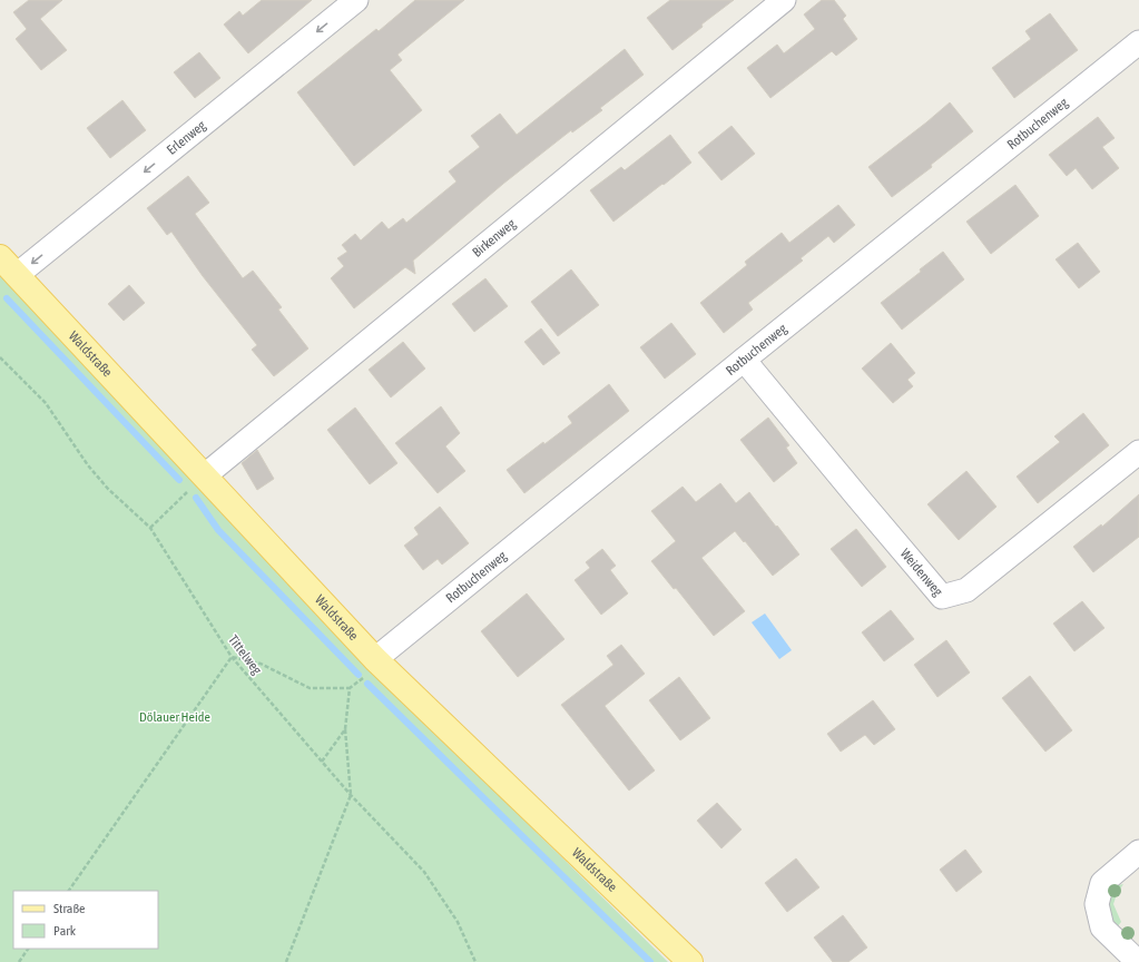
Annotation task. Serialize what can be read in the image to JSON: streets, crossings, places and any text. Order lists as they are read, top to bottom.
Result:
{
  "streets": {
    "main road": ["Waldstraße"],
    "street": [
      "Rotbuchenweg",
      "Erlenweg",
      "Birkenweg",
      "Weidenweg"
    ],
    "path": ["Tittelweg"]
  },
  "crossings": [
    ["Rotbuchenweg", "Waldstraße"],
    ["Rotbuchenweg", "Weidenweg"],
    ["Erlenweg", "Waldstraße"],
    ["Birkenweg", "Waldstraße"]
  ],
  "one_way": ["Erlenweg"],
  "parks": ["Dölauer Heide"],
  "legend": ["Straße", "Park"]
}
